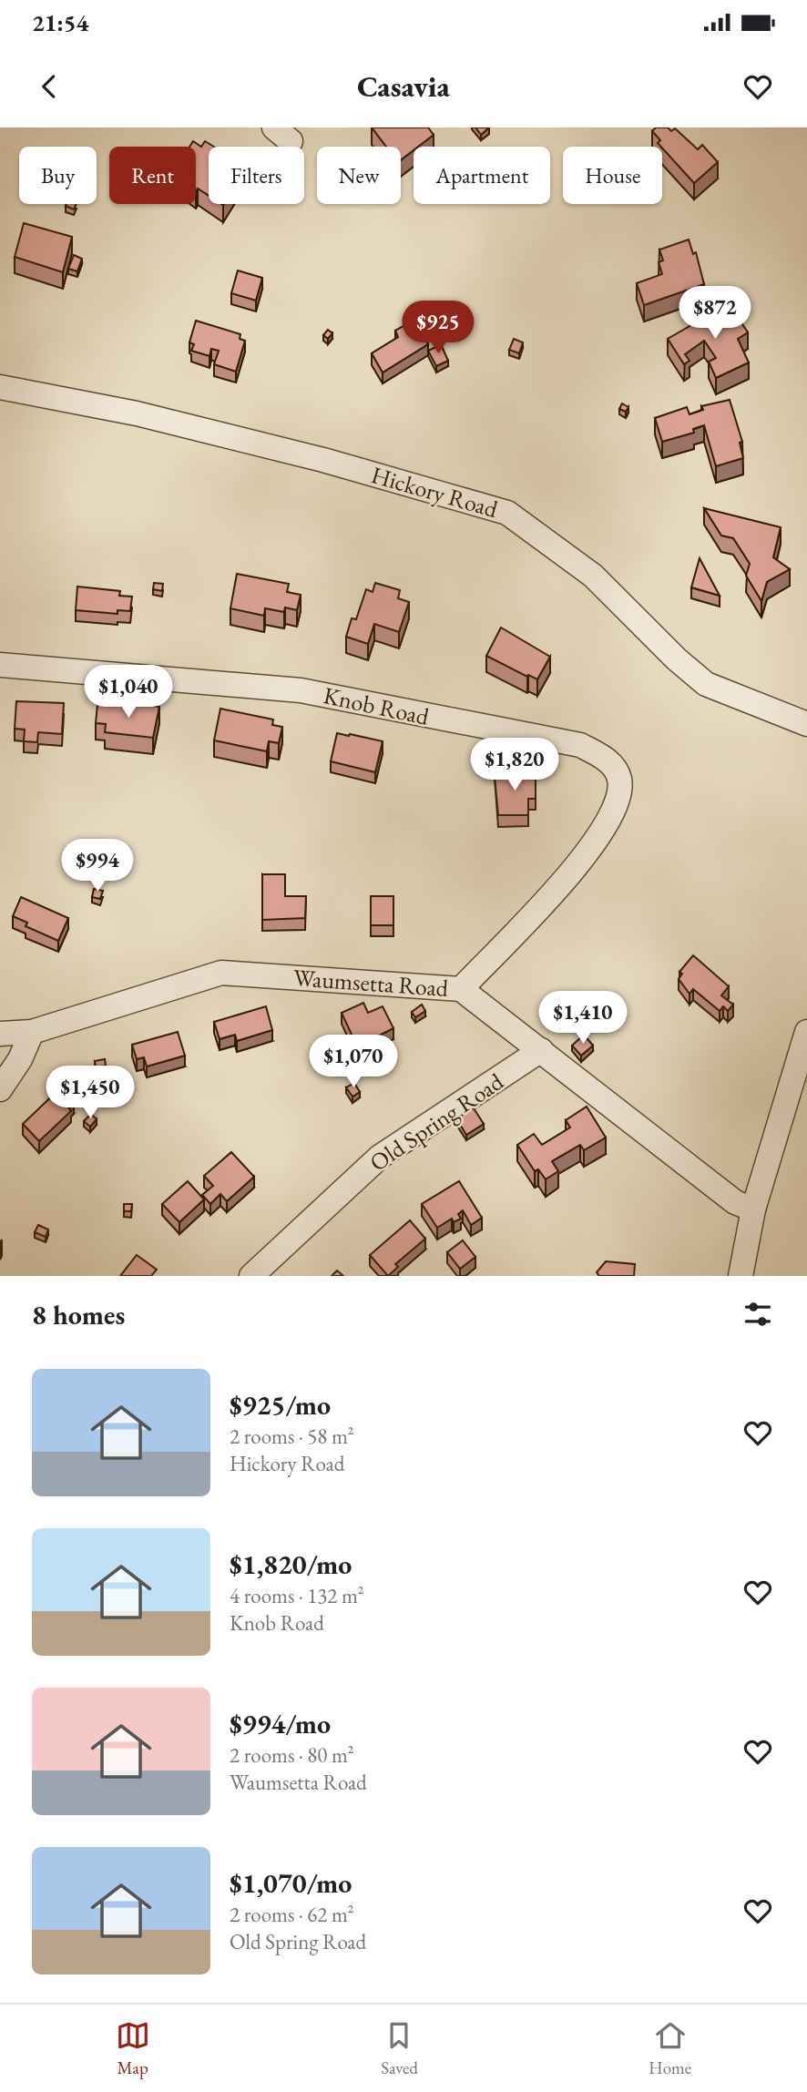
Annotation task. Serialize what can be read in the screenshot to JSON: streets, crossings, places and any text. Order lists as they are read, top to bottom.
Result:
{
  "streets": {
    "street": [
      "Hickory Road",
      "Knob Road",
      "Waumsetta Road",
      "Old Spring Road"
    ]
  },
  "crossings": [
    ["Knob Road", "Waumsetta Road"],
    ["Waumsetta Road", "Old Spring Road"]
  ],
  "page": {
    "status": "21:54",
    "header": "Casavia",
    "chip": [
      "Buy",
      "Rent",
      "Filters",
      "New",
      "Apartment",
      "House"
    ],
    "price": [
      "$872",
      "$925",
      "$1,040",
      "$1,820",
      "$994",
      "$1,410",
      "$1,070",
      "$1,450"
    ],
    "heading": "8 homes",
    "list": [
      {
        "name": "$925/mo",
        "note": "2 rooms · 58 m² · Hickory Road"
      },
      {
        "name": "$1,820/mo",
        "note": "4 rooms · 132 m² · Knob Road"
      },
      {
        "name": "$994/mo",
        "note": "2 rooms · 80 m² · Waumsetta Road"
      },
      {
        "name": "$1,070/mo",
        "note": "2 rooms · 62 m² · Old Spring Road"
      }
    ],
    "tabs": ["Map", "Saved", "Home"]
  }
}
